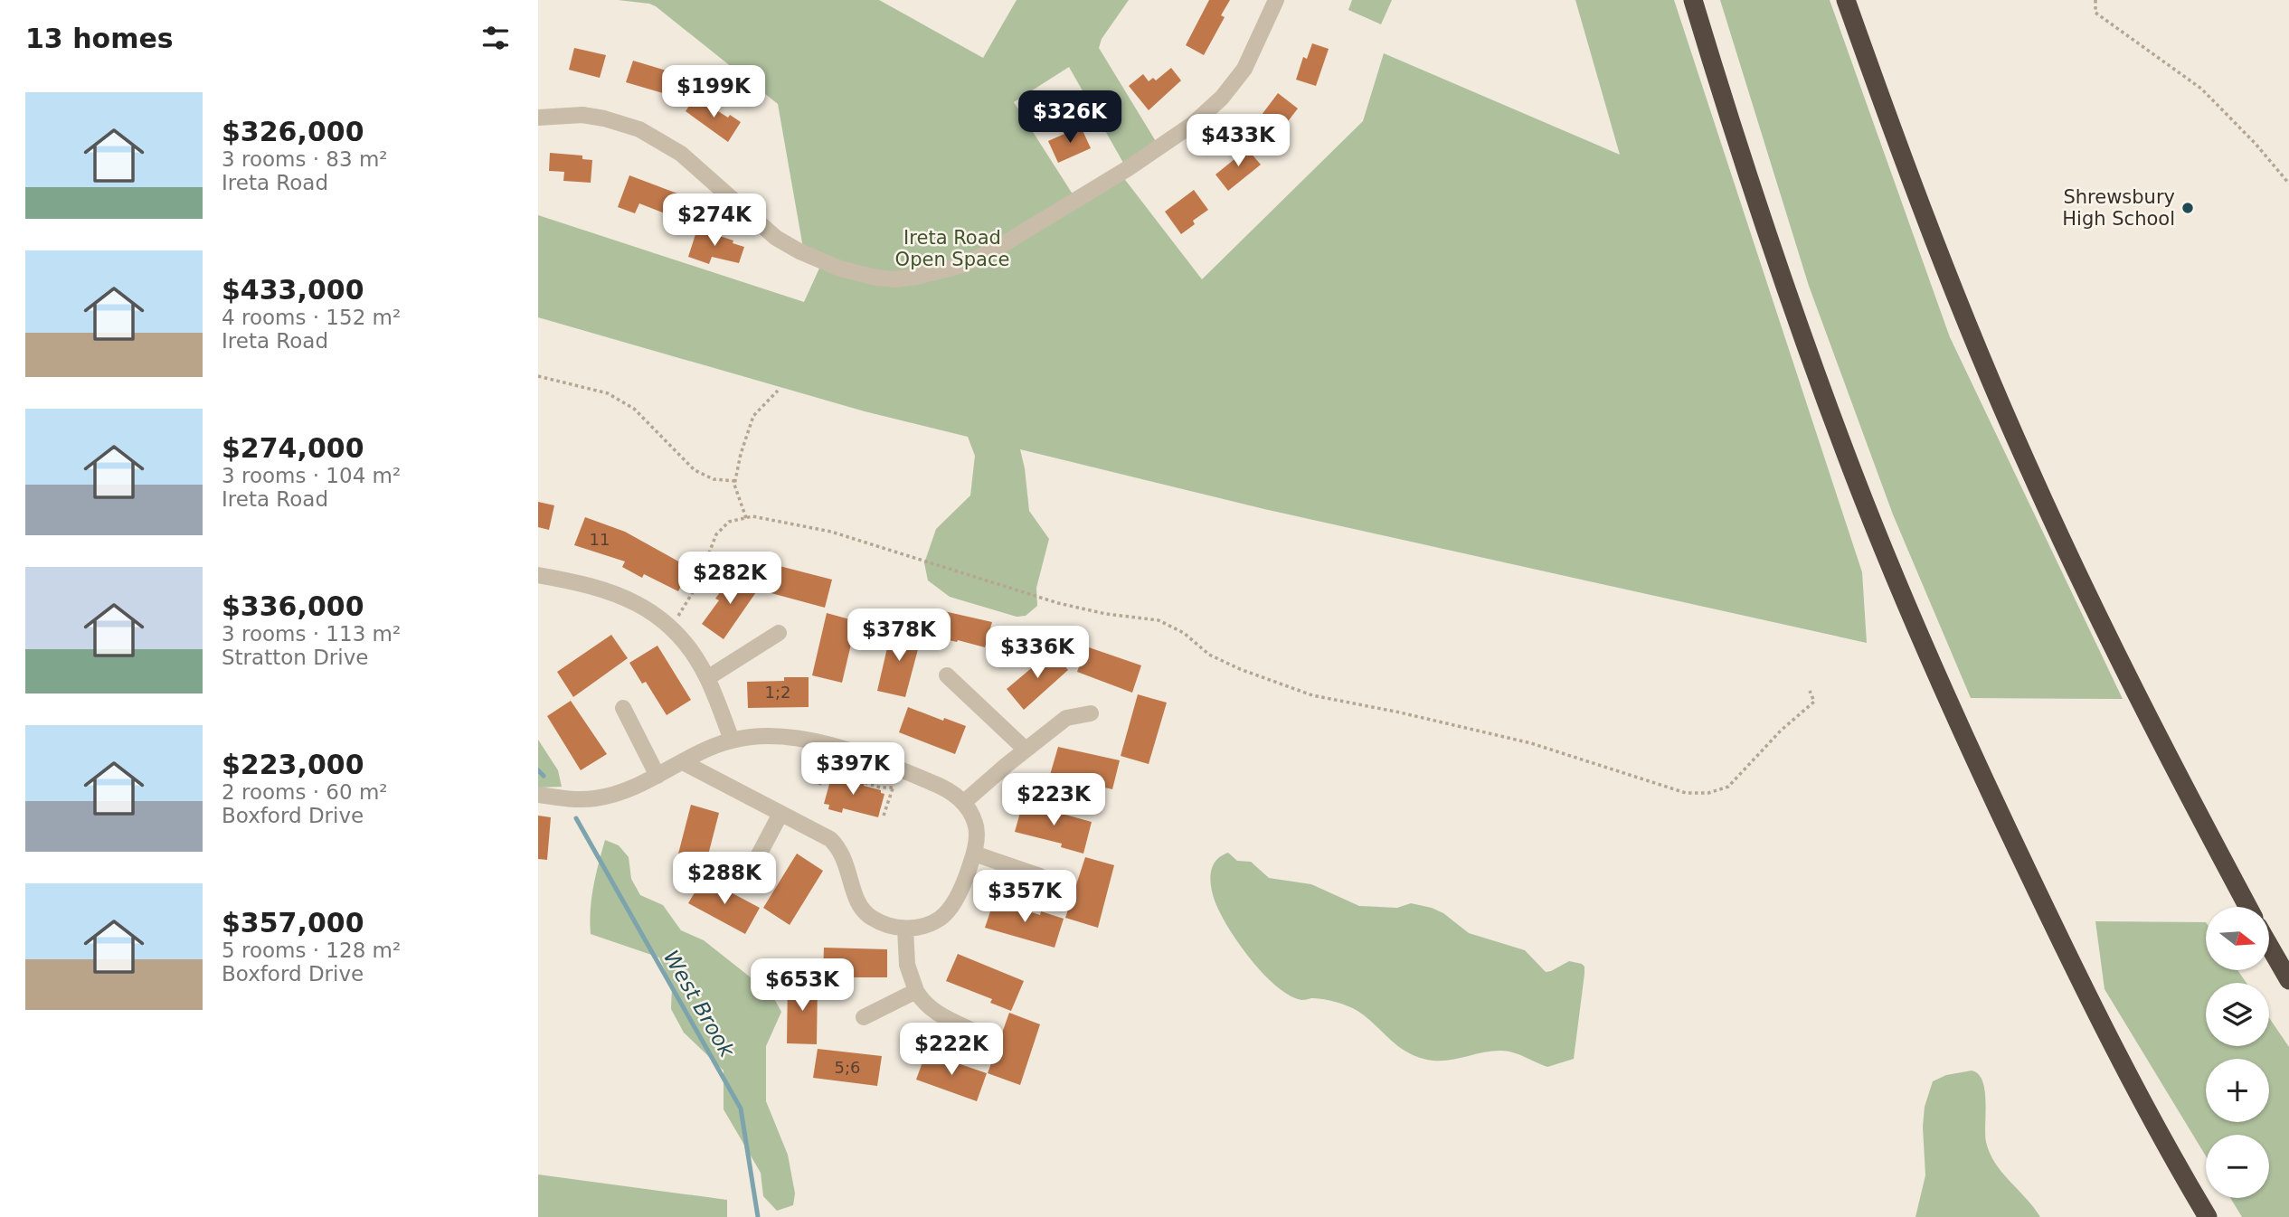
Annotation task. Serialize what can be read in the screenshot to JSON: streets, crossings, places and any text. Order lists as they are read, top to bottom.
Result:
{
  "water": ["West Brook"],
  "parks": ["Ireta Road Open Space"],
  "places": ["Shrewsbury High School"],
  "house_numbers": ["11", "1;2", "5;6"],
  "north": "right",
  "page": {
    "heading": "13 homes",
    "price": [
      "$199K",
      "$326K",
      "$433K",
      "$274K",
      "$282K",
      "$378K",
      "$336K",
      "$397K",
      "$223K",
      "$288K",
      "$357K",
      "$653K",
      "$222K"
    ],
    "list": [
      {
        "name": "$326,000",
        "note": "3 rooms · 83 m² · Ireta Road"
      },
      {
        "name": "$433,000",
        "note": "4 rooms · 152 m² · Ireta Road"
      },
      {
        "name": "$274,000",
        "note": "3 rooms · 104 m² · Ireta Road"
      },
      {
        "name": "$336,000",
        "note": "3 rooms · 113 m² · Stratton Drive"
      },
      {
        "name": "$223,000",
        "note": "2 rooms · 60 m² · Boxford Drive"
      },
      {
        "name": "$357,000",
        "note": "5 rooms · 128 m² · Boxford Drive"
      }
    ],
    "map_buttons": ["+", "−"]
  }
}
